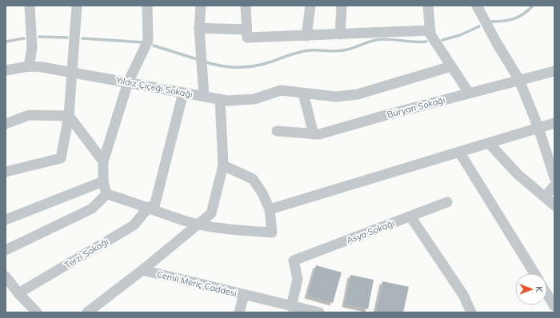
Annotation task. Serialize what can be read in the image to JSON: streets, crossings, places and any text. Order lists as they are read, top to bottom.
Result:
{
  "streets": {
    "street": [
      "Yıldız Çiçeği Sokağı",
      "Büryan Sokağı",
      "Asya Sokağı",
      "Terzi Sokağı",
      "Cemii Meriç Caddesi"
    ]
  },
  "crossings": [
    ["Asya Sokağı", "Cemii Meriç Caddesi"]
  ],
  "north": "right"
}
